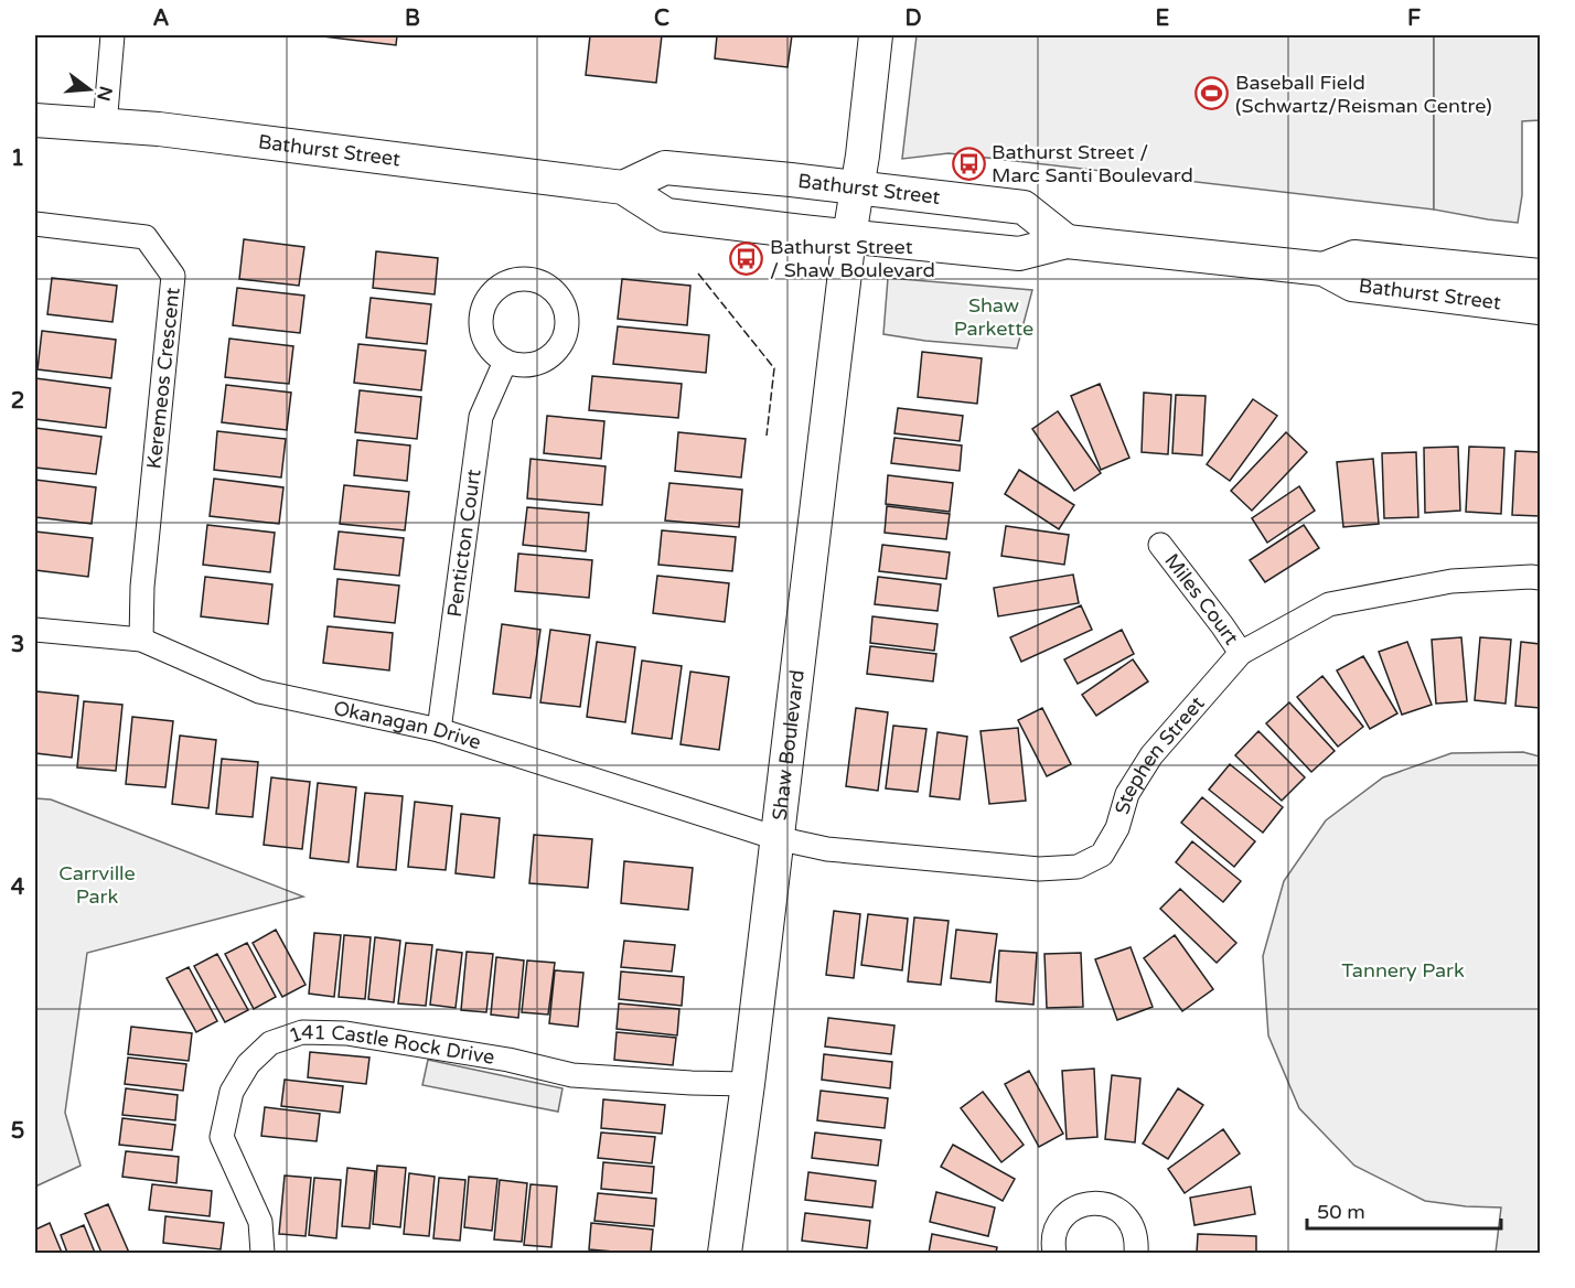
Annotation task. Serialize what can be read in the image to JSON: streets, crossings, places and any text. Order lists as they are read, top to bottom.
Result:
{
  "streets": {
    "main road": ["Bathurst Street", "Shaw Boulevard"],
    "street": [
      "Keremeos Crescent",
      "Penticton Court",
      "Miles Court",
      "Okanagan Drive",
      "Stephen Street",
      "141 Castle Rock Drive"
    ]
  },
  "crossings": [
    ["Bathurst Street", "Shaw Boulevard"],
    ["Keremeos Crescent", "Okanagan Drive"],
    ["Penticton Court", "Okanagan Drive"],
    ["Miles Court", "Stephen Street"],
    ["Okanagan Drive", "Shaw Boulevard"],
    ["Okanagan Drive", "Stephen Street"],
    ["Shaw Boulevard", "Stephen Street"],
    ["Shaw Boulevard", "141 Castle Rock Drive"]
  ],
  "parks": ["Shaw Parkette", "Carrville Park", "Tannery Park"],
  "places": {
    "sports": ["Baseball Field (Schwartz/Reisman Centre)"],
    "bus stop": ["Bathurst Street / Marc Santi Boulevard", "Bathurst Street / Shaw Boulevard"]
  },
  "scale_bar": "50 m",
  "north": "right",
  "grid": {
    "columns": [
      "A",
      "B",
      "C",
      "D",
      "E",
      "F"
    ],
    "rows": [
      "1",
      "2",
      "3",
      "4",
      "5"
    ]
  }
}
